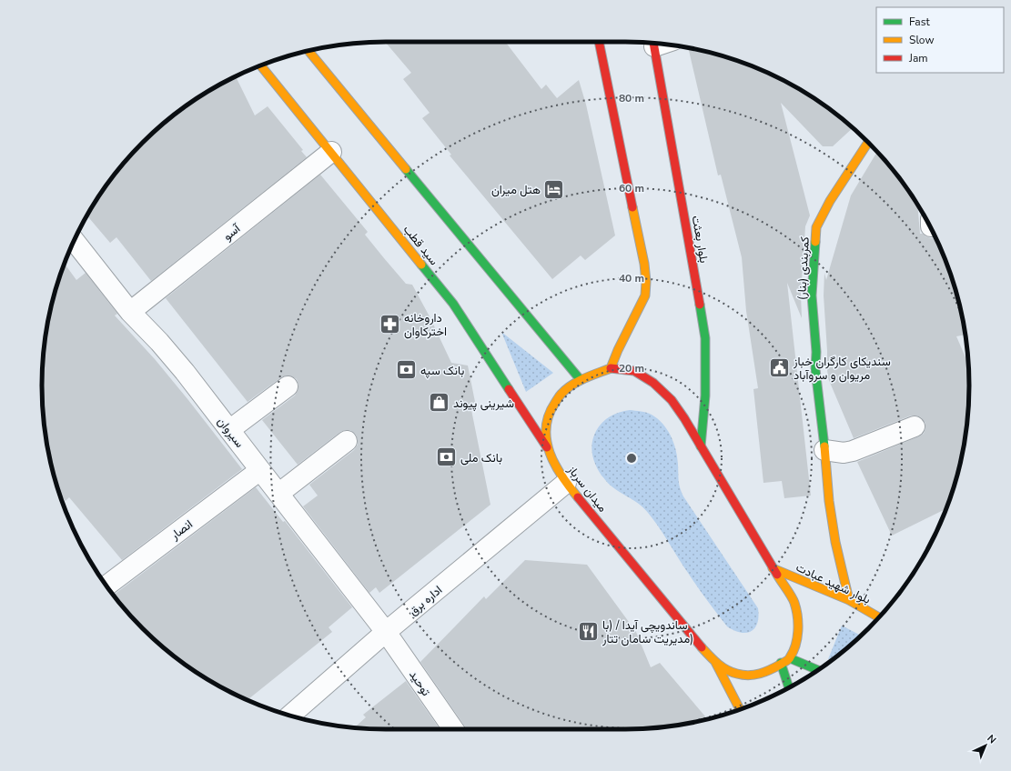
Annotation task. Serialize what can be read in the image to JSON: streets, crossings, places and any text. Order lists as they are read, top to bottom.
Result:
{
  "streets": {
    "street": [
      "آسو",
      "بلوار بعثت",
      "سید قطب",
      "کمربندی (بنار)",
      "سیروان",
      "میدان سرباز",
      "انصار",
      "بلوار شهید عبادت",
      "اداره برق",
      "توحید"
    ]
  },
  "crossings": [
    ["آسو", "سید قطب"],
    ["آسو", "سیروان"],
    ["بلوار بعثت", "میدان سرباز"],
    ["سید قطب", "میدان سرباز"],
    ["کمربندی (بنار)", "بلوار شهید عبادت"],
    ["سیروان", "انصار"],
    ["سیروان", "اداره برق"],
    ["سیروان", "توحید"],
    ["میدان سرباز", "بلوار شهید عبادت"],
    ["میدان سرباز", "اداره برق"],
    ["اداره برق", "توحید"]
  ],
  "places": {
    "hotel": ["هتل میران"],
    "pharmacy": ["داروخانه اخترکاوان"],
    "public building": ["سندیکای کارگران خباز مریوان و سروآباد"],
    "bank": ["بانک سپه", "بانک ملی"],
    "shop": ["شیرینی پیوند"],
    "restaurant": ["ساندویچی آیدا / (با مدیریت سامان تتار)"]
  },
  "legend": ["Fast", "Slow", "Jam"],
  "north": "top right",
  "rings": [
    "80 m",
    "60 m",
    "40 m",
    "20 m"
  ]
}
